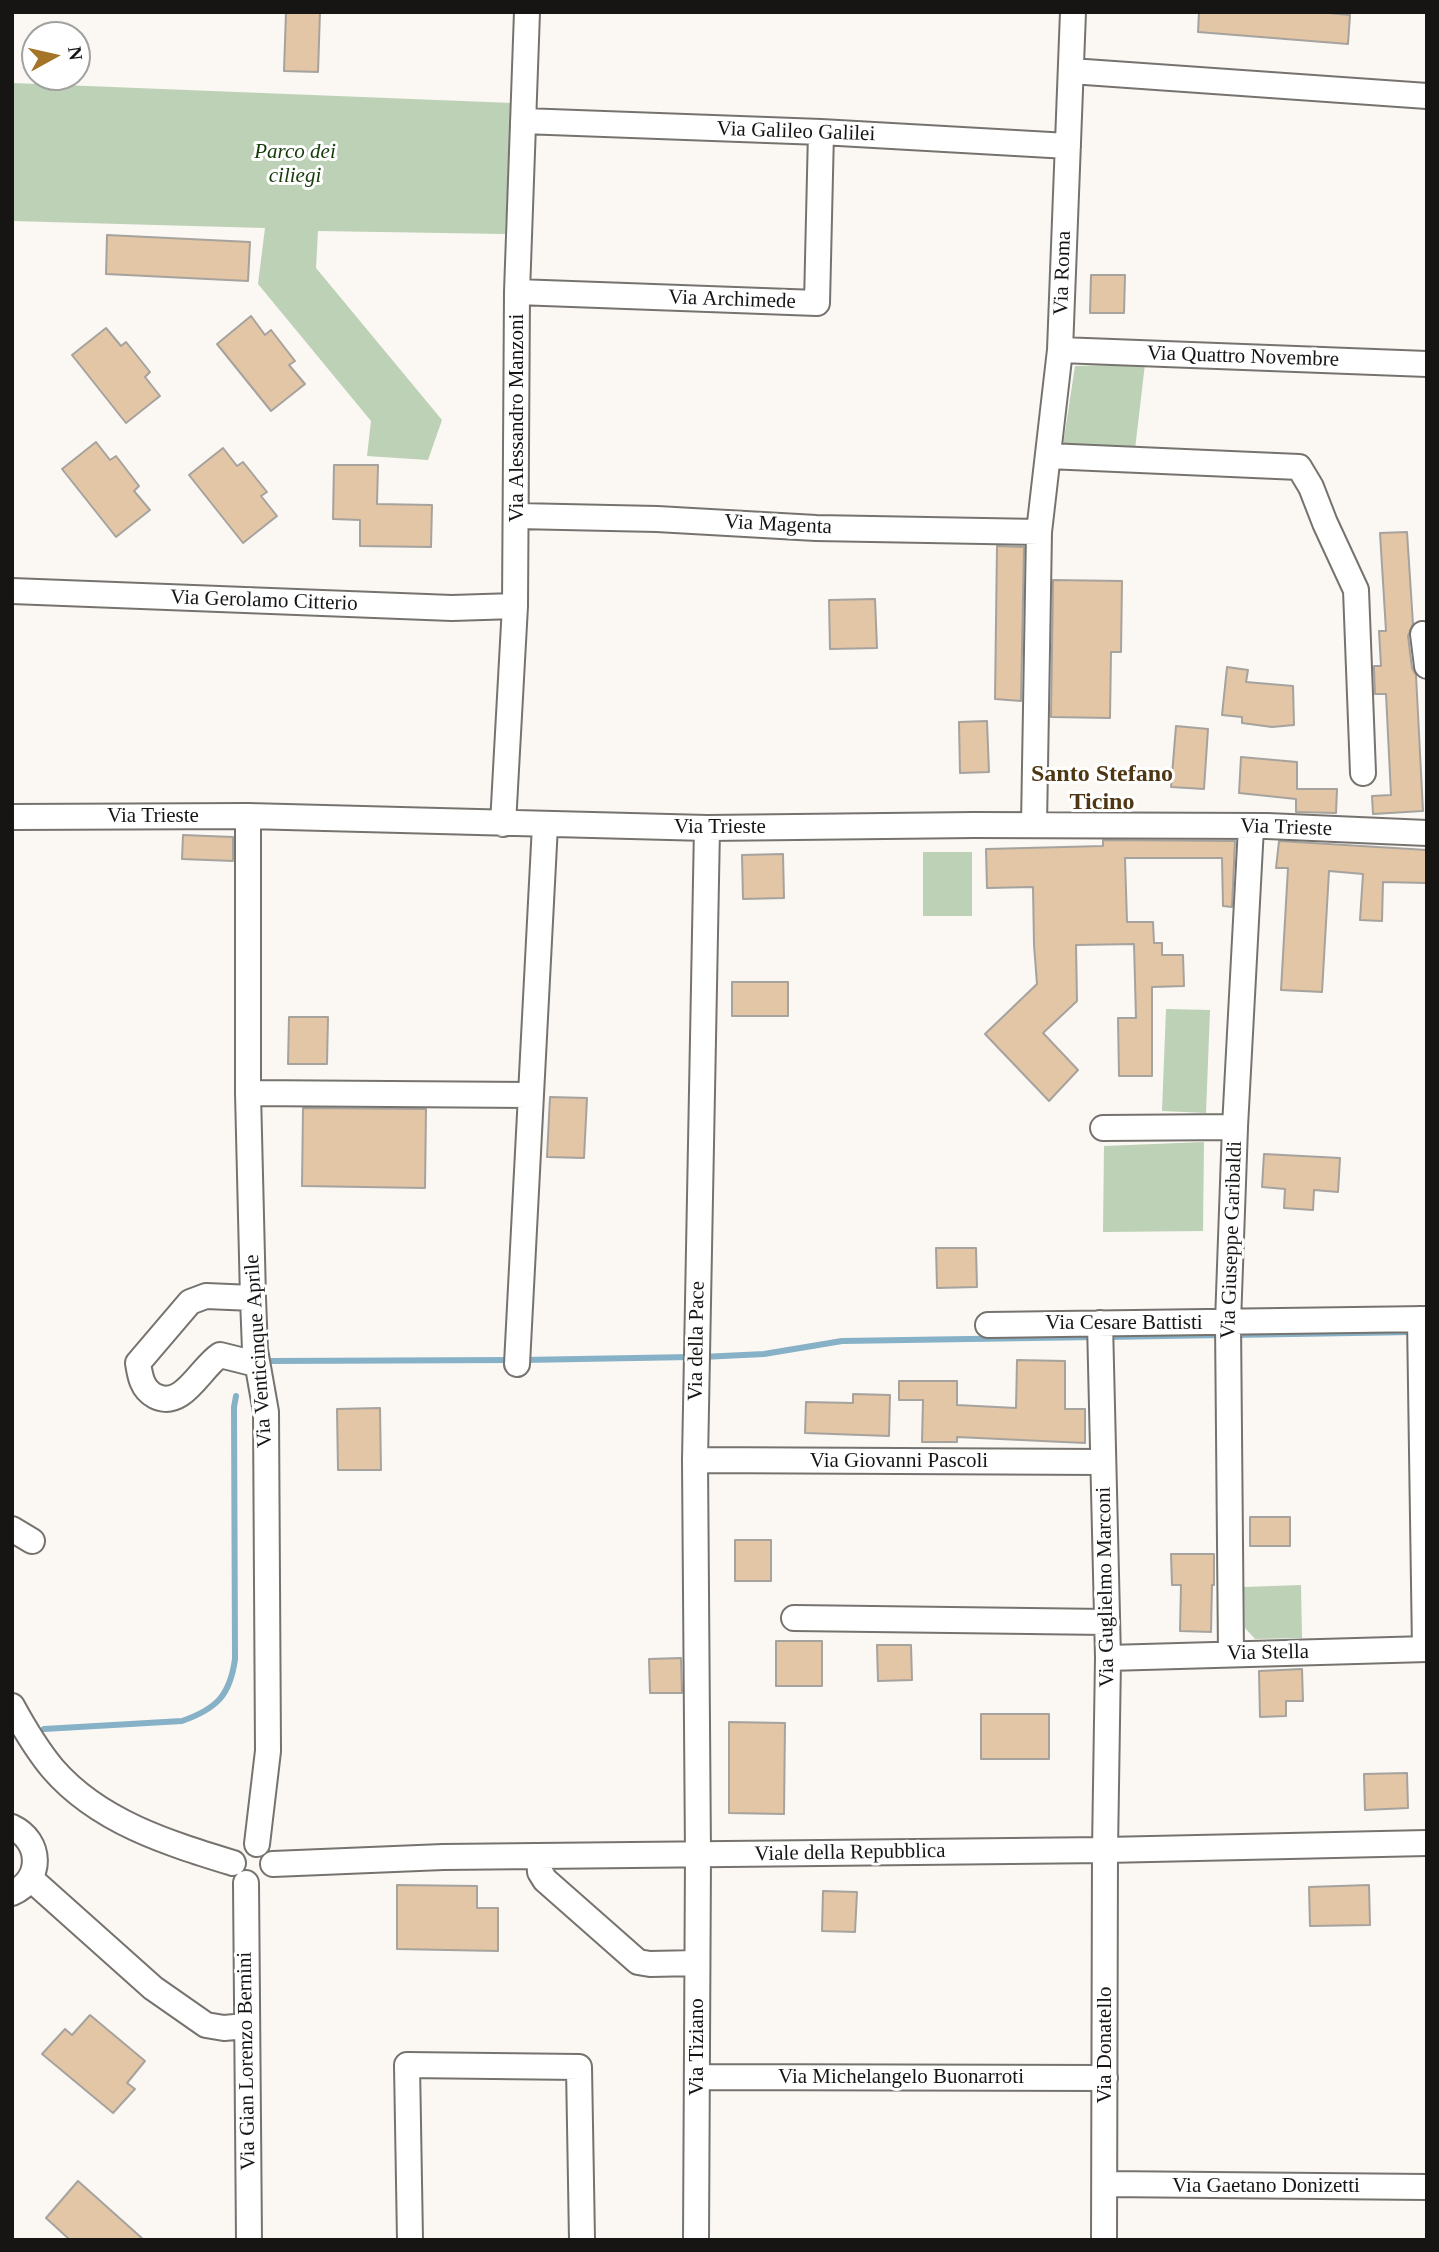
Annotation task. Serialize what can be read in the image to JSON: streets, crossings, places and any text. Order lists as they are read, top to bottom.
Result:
{
  "streets": {
    "street": [
      "Via Galileo Galilei",
      "Via Roma",
      "Via Archimede",
      "Via Quattro Novembre",
      "Via Alessandro Manzoni",
      "Via Magenta",
      "Via Gerolamo Citterio",
      "Via Trieste",
      "Via Giuseppe Garibaldi",
      "Via Cesare Battisti",
      "Via della Pace",
      "Via Venticinque Aprile",
      "Via Giovanni Pascoli",
      "Via Guglielmo Marconi",
      "Via Stella",
      "Viale della Repubblica",
      "Via Donatello",
      "Via Tiziano",
      "Via Gian Lorenzo Bernini",
      "Via Michelangelo Buonarroti",
      "Via Gaetano Donizetti"
    ]
  },
  "crossings": [
    ["Via Galileo Galilei", "Via Roma"],
    ["Via Galileo Galilei", "Via Archimede"],
    ["Via Galileo Galilei", "Via Alessandro Manzoni"],
    ["Via Roma", "Via Quattro Novembre"],
    ["Via Roma", "Via Magenta"],
    ["Via Roma", "Via Trieste"],
    ["Via Archimede", "Via Alessandro Manzoni"],
    ["Via Alessandro Manzoni", "Via Magenta"],
    ["Via Alessandro Manzoni", "Via Gerolamo Citterio"],
    ["Via Alessandro Manzoni", "Via Trieste"],
    ["Via Trieste", "Via Giuseppe Garibaldi"],
    ["Via Trieste", "Via della Pace"],
    ["Via Trieste", "Via Venticinque Aprile"],
    ["Via Giuseppe Garibaldi", "Via Cesare Battisti"],
    ["Via Giuseppe Garibaldi", "Via Stella"],
    ["Via Cesare Battisti", "Via Guglielmo Marconi"],
    ["Via della Pace", "Via Giovanni Pascoli"],
    ["Via della Pace", "Viale della Repubblica"],
    ["Via della Pace", "Via Tiziano"],
    ["Via Venticinque Aprile", "Viale della Repubblica"],
    ["Via Venticinque Aprile", "Via Gian Lorenzo Bernini"],
    ["Via Giovanni Pascoli", "Via Guglielmo Marconi"],
    ["Via Guglielmo Marconi", "Via Stella"],
    ["Via Guglielmo Marconi", "Viale della Repubblica"],
    ["Via Guglielmo Marconi", "Via Donatello"],
    ["Viale della Repubblica", "Via Donatello"],
    ["Viale della Repubblica", "Via Tiziano"],
    ["Viale della Repubblica", "Via Gian Lorenzo Bernini"],
    ["Via Donatello", "Via Michelangelo Buonarroti"],
    ["Via Donatello", "Via Gaetano Donizetti"],
    ["Via Tiziano", "Via Michelangelo Buonarroti"]
  ],
  "districts": ["Santo Stefano Ticino"],
  "parks": ["Parco dei ciliegi"],
  "north": "right"
}
